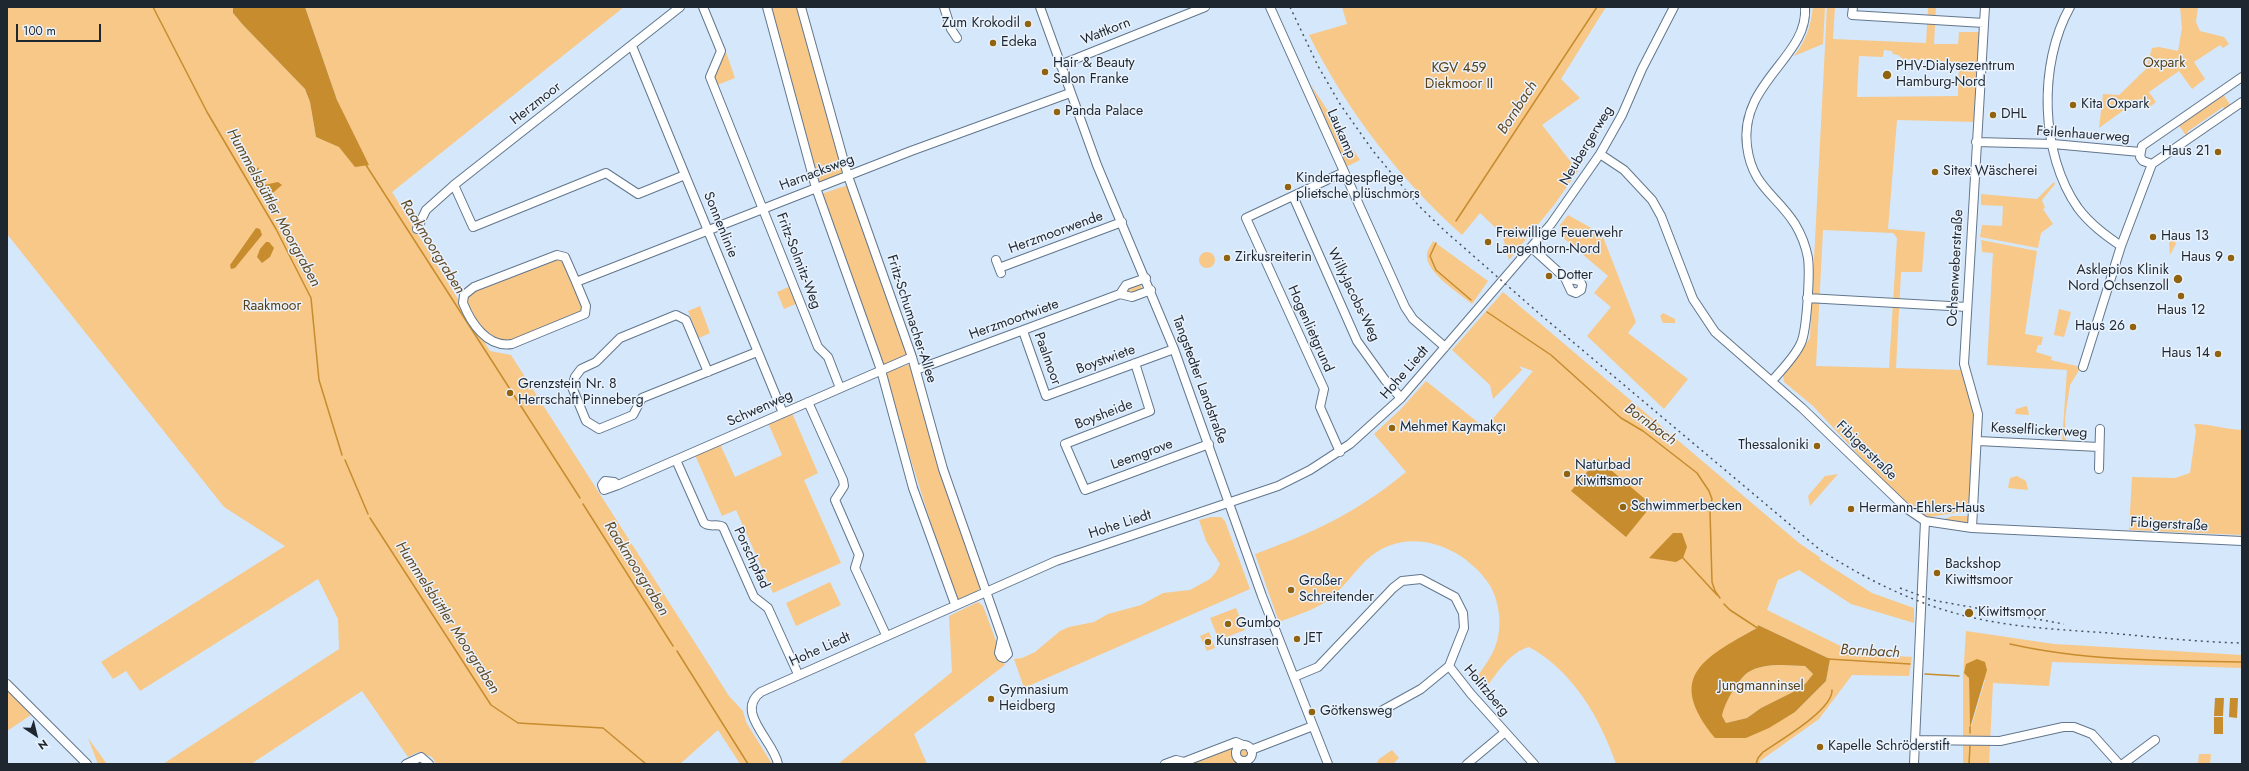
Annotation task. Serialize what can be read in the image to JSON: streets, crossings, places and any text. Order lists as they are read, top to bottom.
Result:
{
  "streets": {
    "street": [
      "Wattkorn",
      "Herzmoor",
      "Laukamp",
      "Feilenhauerweg",
      "Neubergerweg",
      "Harnacksweg",
      "Sonnenlinie",
      "Herzmoorwende",
      "Fritz-Solmitz-Weg",
      "Ochsenweberstraße",
      "Willy-Jacobs-Weg",
      "Fritz-Schumacher-Allee",
      "Herzmoortwiete",
      "Hogenlietgrund",
      "Paalmoor",
      "Boystwiete",
      "Hohe Liedt",
      "Tangstedter Landstraße",
      "Schwenweg",
      "Boysheide",
      "Kesselflickerweg",
      "Fibigerstraße",
      "Leemgrove",
      "Porschpfad",
      "Holitzberg"
    ]
  },
  "crossings": [
    ["Wattkorn", "Tangstedter Landstraße"],
    ["Herzmoor", "Sonnenlinie"],
    ["Laukamp", "Hohe Liedt"],
    ["Feilenhauerweg", "Ochsenweberstraße"],
    ["Neubergerweg", "Hohe Liedt"],
    ["Neubergerweg", "Fibigerstraße"],
    ["Harnacksweg", "Sonnenlinie"],
    ["Harnacksweg", "Fritz-Solmitz-Weg"],
    ["Harnacksweg", "Fritz-Schumacher-Allee"],
    ["Harnacksweg", "Tangstedter Landstraße"],
    ["Sonnenlinie", "Schwenweg"],
    ["Herzmoorwende", "Tangstedter Landstraße"],
    ["Fritz-Solmitz-Weg", "Schwenweg"],
    ["Ochsenweberstraße", "Kesselflickerweg"],
    ["Ochsenweberstraße", "Fibigerstraße"],
    ["Willy-Jacobs-Weg", "Hogenlietgrund"],
    ["Willy-Jacobs-Weg", "Hohe Liedt"],
    ["Fritz-Schumacher-Allee", "Herzmoortwiete"],
    ["Fritz-Schumacher-Allee", "Hohe Liedt"],
    ["Fritz-Schumacher-Allee", "Schwenweg"],
    ["Herzmoortwiete", "Paalmoor"],
    ["Herzmoortwiete", "Tangstedter Landstraße"],
    ["Hogenlietgrund", "Hohe Liedt"],
    ["Paalmoor", "Boystwiete"],
    ["Boystwiete", "Tangstedter Landstraße"],
    ["Boystwiete", "Boysheide"],
    ["Hohe Liedt", "Tangstedter Landstraße"],
    ["Hohe Liedt", "Porschpfad"],
    ["Tangstedter Landstraße", "Leemgrove"],
    ["Tangstedter Landstraße", "Holitzberg"],
    ["Schwenweg", "Porschpfad"],
    ["Boysheide", "Leemgrove"]
  ],
  "water": ["Bornbach", "Hummelsbüttler Moorgraben", "Raakmoorgraben"],
  "parks": [
    "Oxpark",
    "KGV 459 Diekmoor II",
    "Raakmoor",
    "Jungmanninsel"
  ],
  "places": [
    "Zum Krokodil",
    "Edeka",
    "Hair & Beauty Salon Franke",
    "PHV-Dialysezentrum Hamburg-Nord",
    "Kita Oxpark",
    "Panda Palace",
    "DHL",
    "Haus 21",
    "Sitex Wäscherei",
    "Kindertagespflege plietsche plüschmors",
    "Haus 13",
    "Freiwillige Feuerwehr Langenhorn-Nord",
    "Zirkusreiterin",
    "Haus 9",
    "Dotter",
    "Asklepios Klinik Nord Ochsenzoll",
    "Haus 12",
    "Haus 26",
    "Haus 14",
    "Grenzstein Nr. 8 Herrschaft Pinneberg",
    "Mehmet Kaymakçı",
    "Thessaloniki",
    "Naturbad Kiwittsmoor",
    "Schwimmerbecken",
    "Hermann-Ehlers-Haus",
    "Backshop Kiwittsmoor",
    "Großer Schreitender",
    "Kiwittsmoor",
    "Gumbo",
    "JET",
    "Kunstrasen",
    "Gymnasium Heidberg",
    "Götkensweg",
    "Kapelle Schröderstift"
  ],
  "scale_bar": "100 m",
  "north": "bottom right"
}
